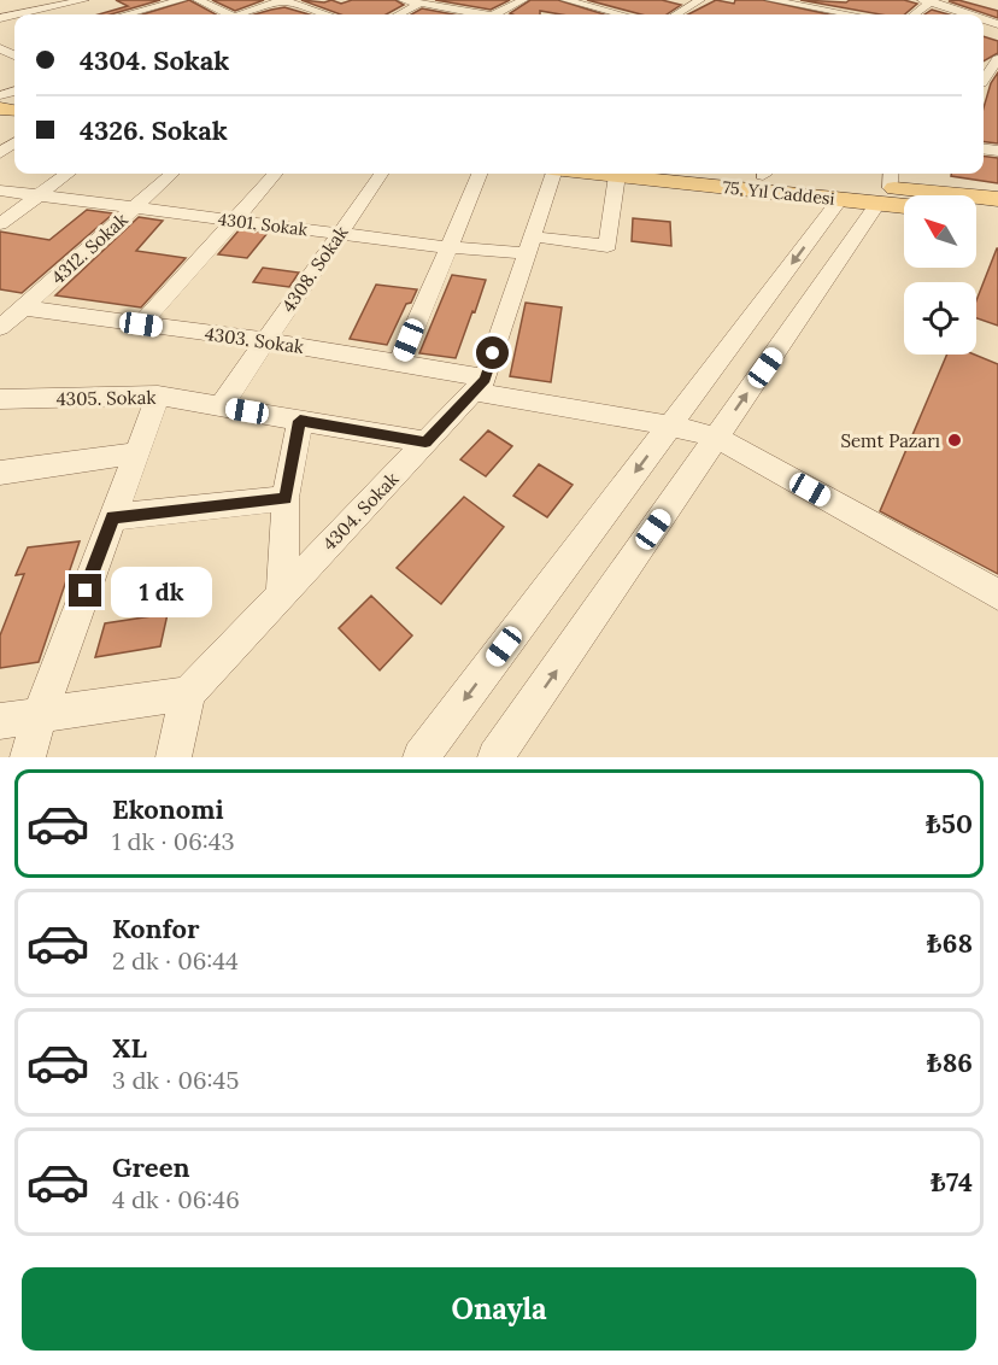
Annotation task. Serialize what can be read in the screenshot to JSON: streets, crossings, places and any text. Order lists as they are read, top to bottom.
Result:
{
  "streets": {
    "main road": ["75. Yıl Caddesi"],
    "street": [
      "4301. Sokak",
      "4312. Sokak",
      "4308. Sokak",
      "4303. Sokak",
      "4305. Sokak",
      "4304. Sokak"
    ]
  },
  "crossings": [
    ["75. Yıl Caddesi", "4301. Sokak"],
    ["4301. Sokak", "4312. Sokak"],
    ["4301. Sokak", "4308. Sokak"],
    ["4301. Sokak", "4304. Sokak"],
    ["4312. Sokak", "4303. Sokak"],
    ["4308. Sokak", "4303. Sokak"],
    ["4308. Sokak", "4305. Sokak"],
    ["4303. Sokak", "4304. Sokak"],
    ["4305. Sokak", "4304. Sokak"]
  ],
  "places": ["Semt Pazarı"],
  "north": "top left",
  "page": {
    "banner": ["4304. Sokak", "4326. Sokak"],
    "bubble": "1 dk",
    "list": [
      {
        "name": "Ekonomi",
        "note": "1 dk · 06:43",
        "value": "₺50"
      },
      {
        "name": "Konfor",
        "note": "2 dk · 06:44",
        "value": "₺68"
      },
      {
        "name": "XL",
        "note": "3 dk · 06:45",
        "value": "₺86"
      },
      {
        "name": "Green",
        "note": "4 dk · 06:46",
        "value": "₺74"
      }
    ],
    "buttons": "Onayla"
  }
}
